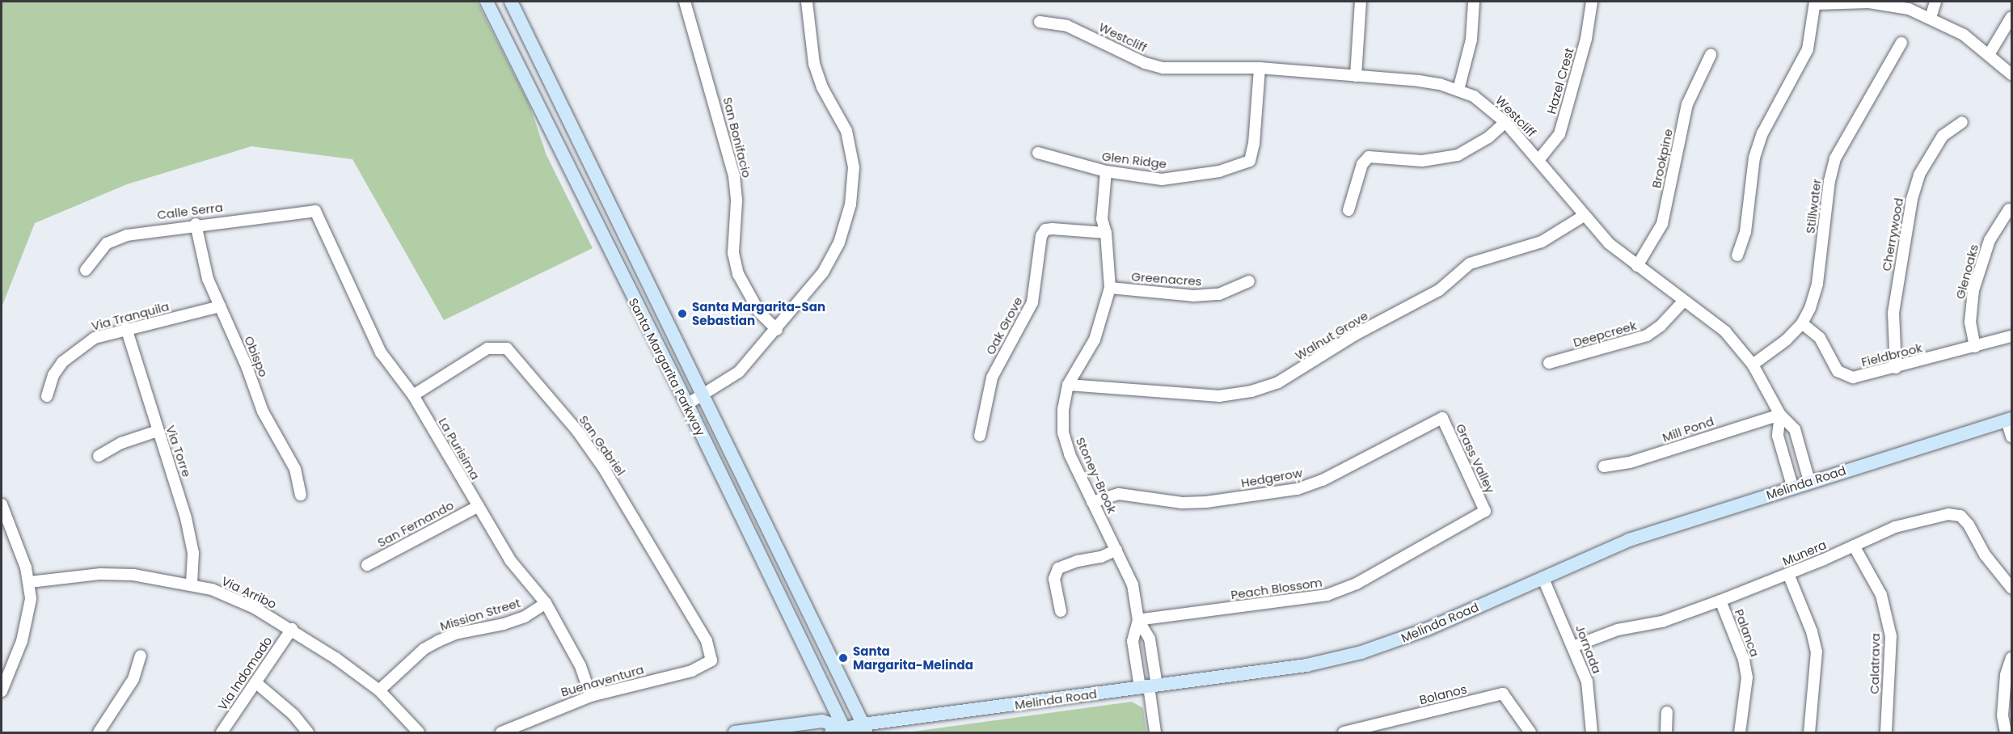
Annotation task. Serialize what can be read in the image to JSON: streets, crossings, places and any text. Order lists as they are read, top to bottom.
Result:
{
  "streets": {
    "main road": ["Santa Margarita Parkway", "Melinda Road"],
    "street": [
      "Westcliff",
      "Hazel Crest",
      "San Bonifacio",
      "Brookpine",
      "Glen Ridge",
      "Stillwater",
      "Calle Serra",
      "Cherrywood",
      "Glenoaks",
      "Greenacres",
      "Via Tranquila",
      "Oak Grove",
      "Deepcreek",
      "Walnut Grove",
      "Fieldbrook",
      "Obispo",
      "Mill Pond",
      "San Gabriel",
      "La Purisima",
      "Via Torre",
      "Grass Valley",
      "Stoney-Brook",
      "Hedgerow",
      "San Fernando",
      "Munera",
      "Peach Blossom",
      "Via Arribo",
      "Mission Street",
      "Palanca",
      "Jornada",
      "Calatrava",
      "Via Indomado",
      "Buenaventura",
      "Bolanos"
    ]
  },
  "crossings": [
    ["Westcliff", "Hazel Crest"],
    ["Westcliff", "Brookpine"],
    ["Westcliff", "Glen Ridge"],
    ["Westcliff", "Stillwater"],
    ["Westcliff", "Deepcreek"],
    ["Westcliff", "Walnut Grove"],
    ["Westcliff", "Mill Pond"],
    ["Westcliff", "Melinda Road"],
    ["Glen Ridge", "Stoney-Brook"],
    ["Stillwater", "Fieldbrook"],
    ["Calle Serra", "Obispo"],
    ["Calle Serra", "La Purisima"],
    ["Cherrywood", "Fieldbrook"],
    ["Glenoaks", "Fieldbrook"],
    ["Greenacres", "Stoney-Brook"],
    ["Via Tranquila", "Obispo"],
    ["Via Tranquila", "Via Torre"],
    ["Oak Grove", "Stoney-Brook"],
    ["Walnut Grove", "Stoney-Brook"],
    ["Santa Margarita Parkway", "Melinda Road"],
    ["San Gabriel", "La Purisima"],
    ["San Gabriel", "Buenaventura"],
    ["La Purisima", "San Fernando"],
    ["La Purisima", "Mission Street"],
    ["La Purisima", "Buenaventura"],
    ["Via Torre", "Via Arribo"],
    ["Grass Valley", "Hedgerow"],
    ["Grass Valley", "Peach Blossom"],
    ["Stoney-Brook", "Hedgerow"],
    ["Stoney-Brook", "Melinda Road"],
    ["Stoney-Brook", "Peach Blossom"],
    ["Melinda Road", "Jornada"],
    ["Munera", "Palanca"],
    ["Munera", "Jornada"],
    ["Munera", "Calatrava"],
    ["Via Arribo", "Mission Street"],
    ["Via Arribo", "Via Indomado"]
  ],
  "places": ["Santa Margarita-San Sebastian", "Santa Margarita-Melinda"]
}
